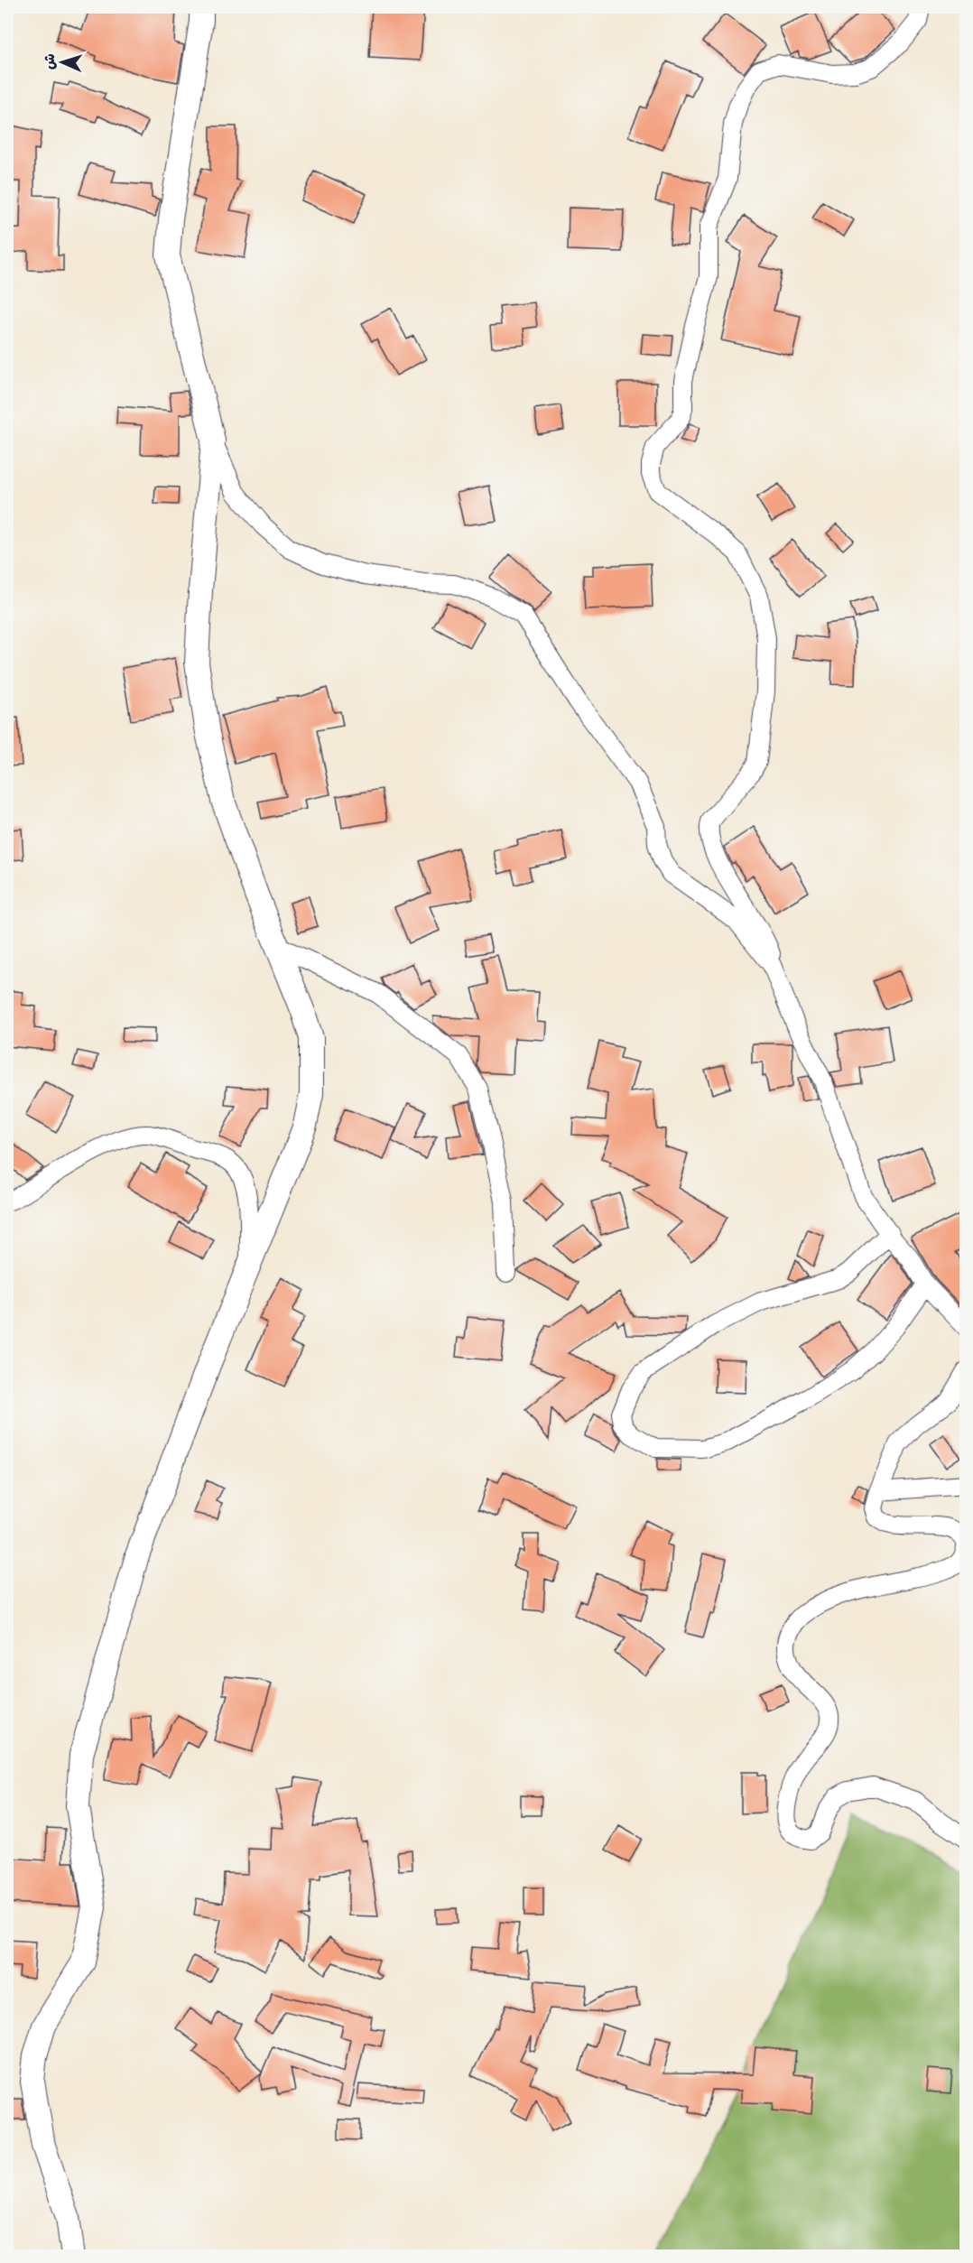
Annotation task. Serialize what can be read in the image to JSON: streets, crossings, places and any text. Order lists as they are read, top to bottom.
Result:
{
  "north": "left"
}
